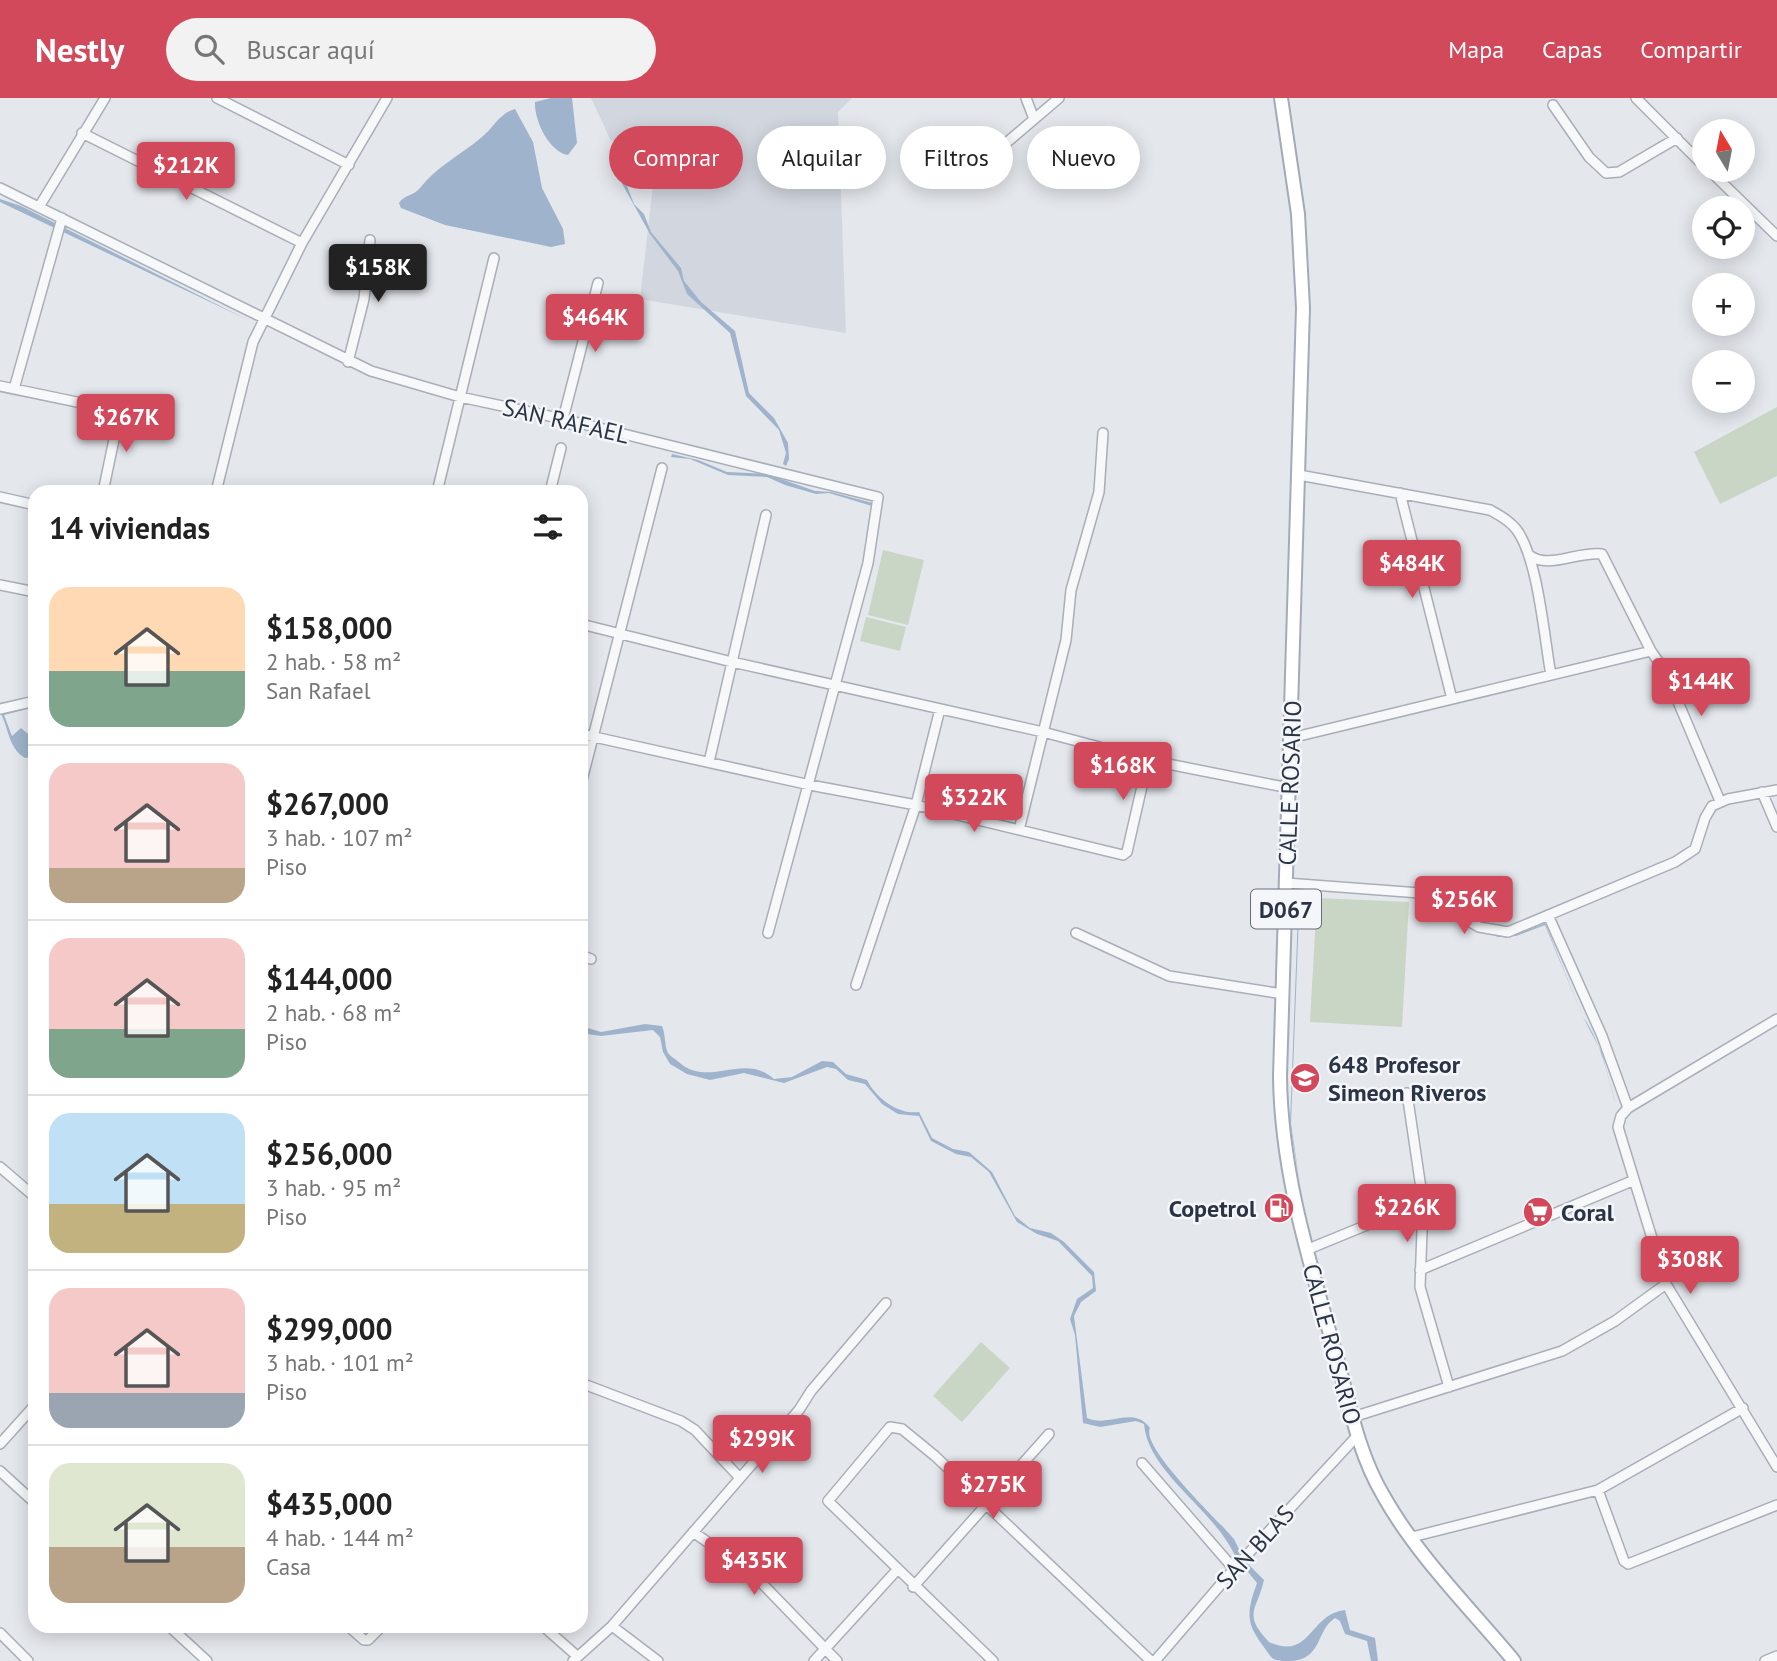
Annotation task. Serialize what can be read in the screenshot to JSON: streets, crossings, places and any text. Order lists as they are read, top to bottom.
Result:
{
  "streets": {
    "main road": ["CALLE ROSARIO", "D067"],
    "street": ["SAN RAFAEL", "SAN BLAS"]
  },
  "crossings": [
    ["CALLE ROSARIO", "SAN BLAS"]
  ],
  "places": {
    "school or university": ["648 Profesor Simeon Riveros"],
    "fuel station": ["Copetrol"],
    "supermarket": ["Coral"]
  },
  "north": "top",
  "page": {
    "header": "Nestly",
    "search": "Buscar aquí",
    "nav": ["Mapa", "Capas", "Compartir"],
    "map_buttons": ["+", "−"],
    "chip": [
      "Comprar",
      "Alquilar",
      "Filtros",
      "Nuevo"
    ],
    "price": [
      "$212K",
      "$158K",
      "$464K",
      "$267K",
      "$484K",
      "$144K",
      "$168K",
      "$322K",
      "$256K",
      "$226K",
      "$308K",
      "$299K",
      "$275K",
      "$435K"
    ],
    "heading": "14 viviendas",
    "list": [
      {
        "name": "$158,000",
        "note": "2 hab. · 58 m² · San Rafael"
      },
      {
        "name": "$267,000",
        "note": "3 hab. · 107 m² · Piso"
      },
      {
        "name": "$144,000",
        "note": "2 hab. · 68 m² · Piso"
      },
      {
        "name": "$256,000",
        "note": "3 hab. · 95 m² · Piso"
      },
      {
        "name": "$299,000",
        "note": "3 hab. · 101 m² · Piso"
      },
      {
        "name": "$435,000",
        "note": "4 hab. · 144 m² · Casa"
      }
    ]
  }
}
